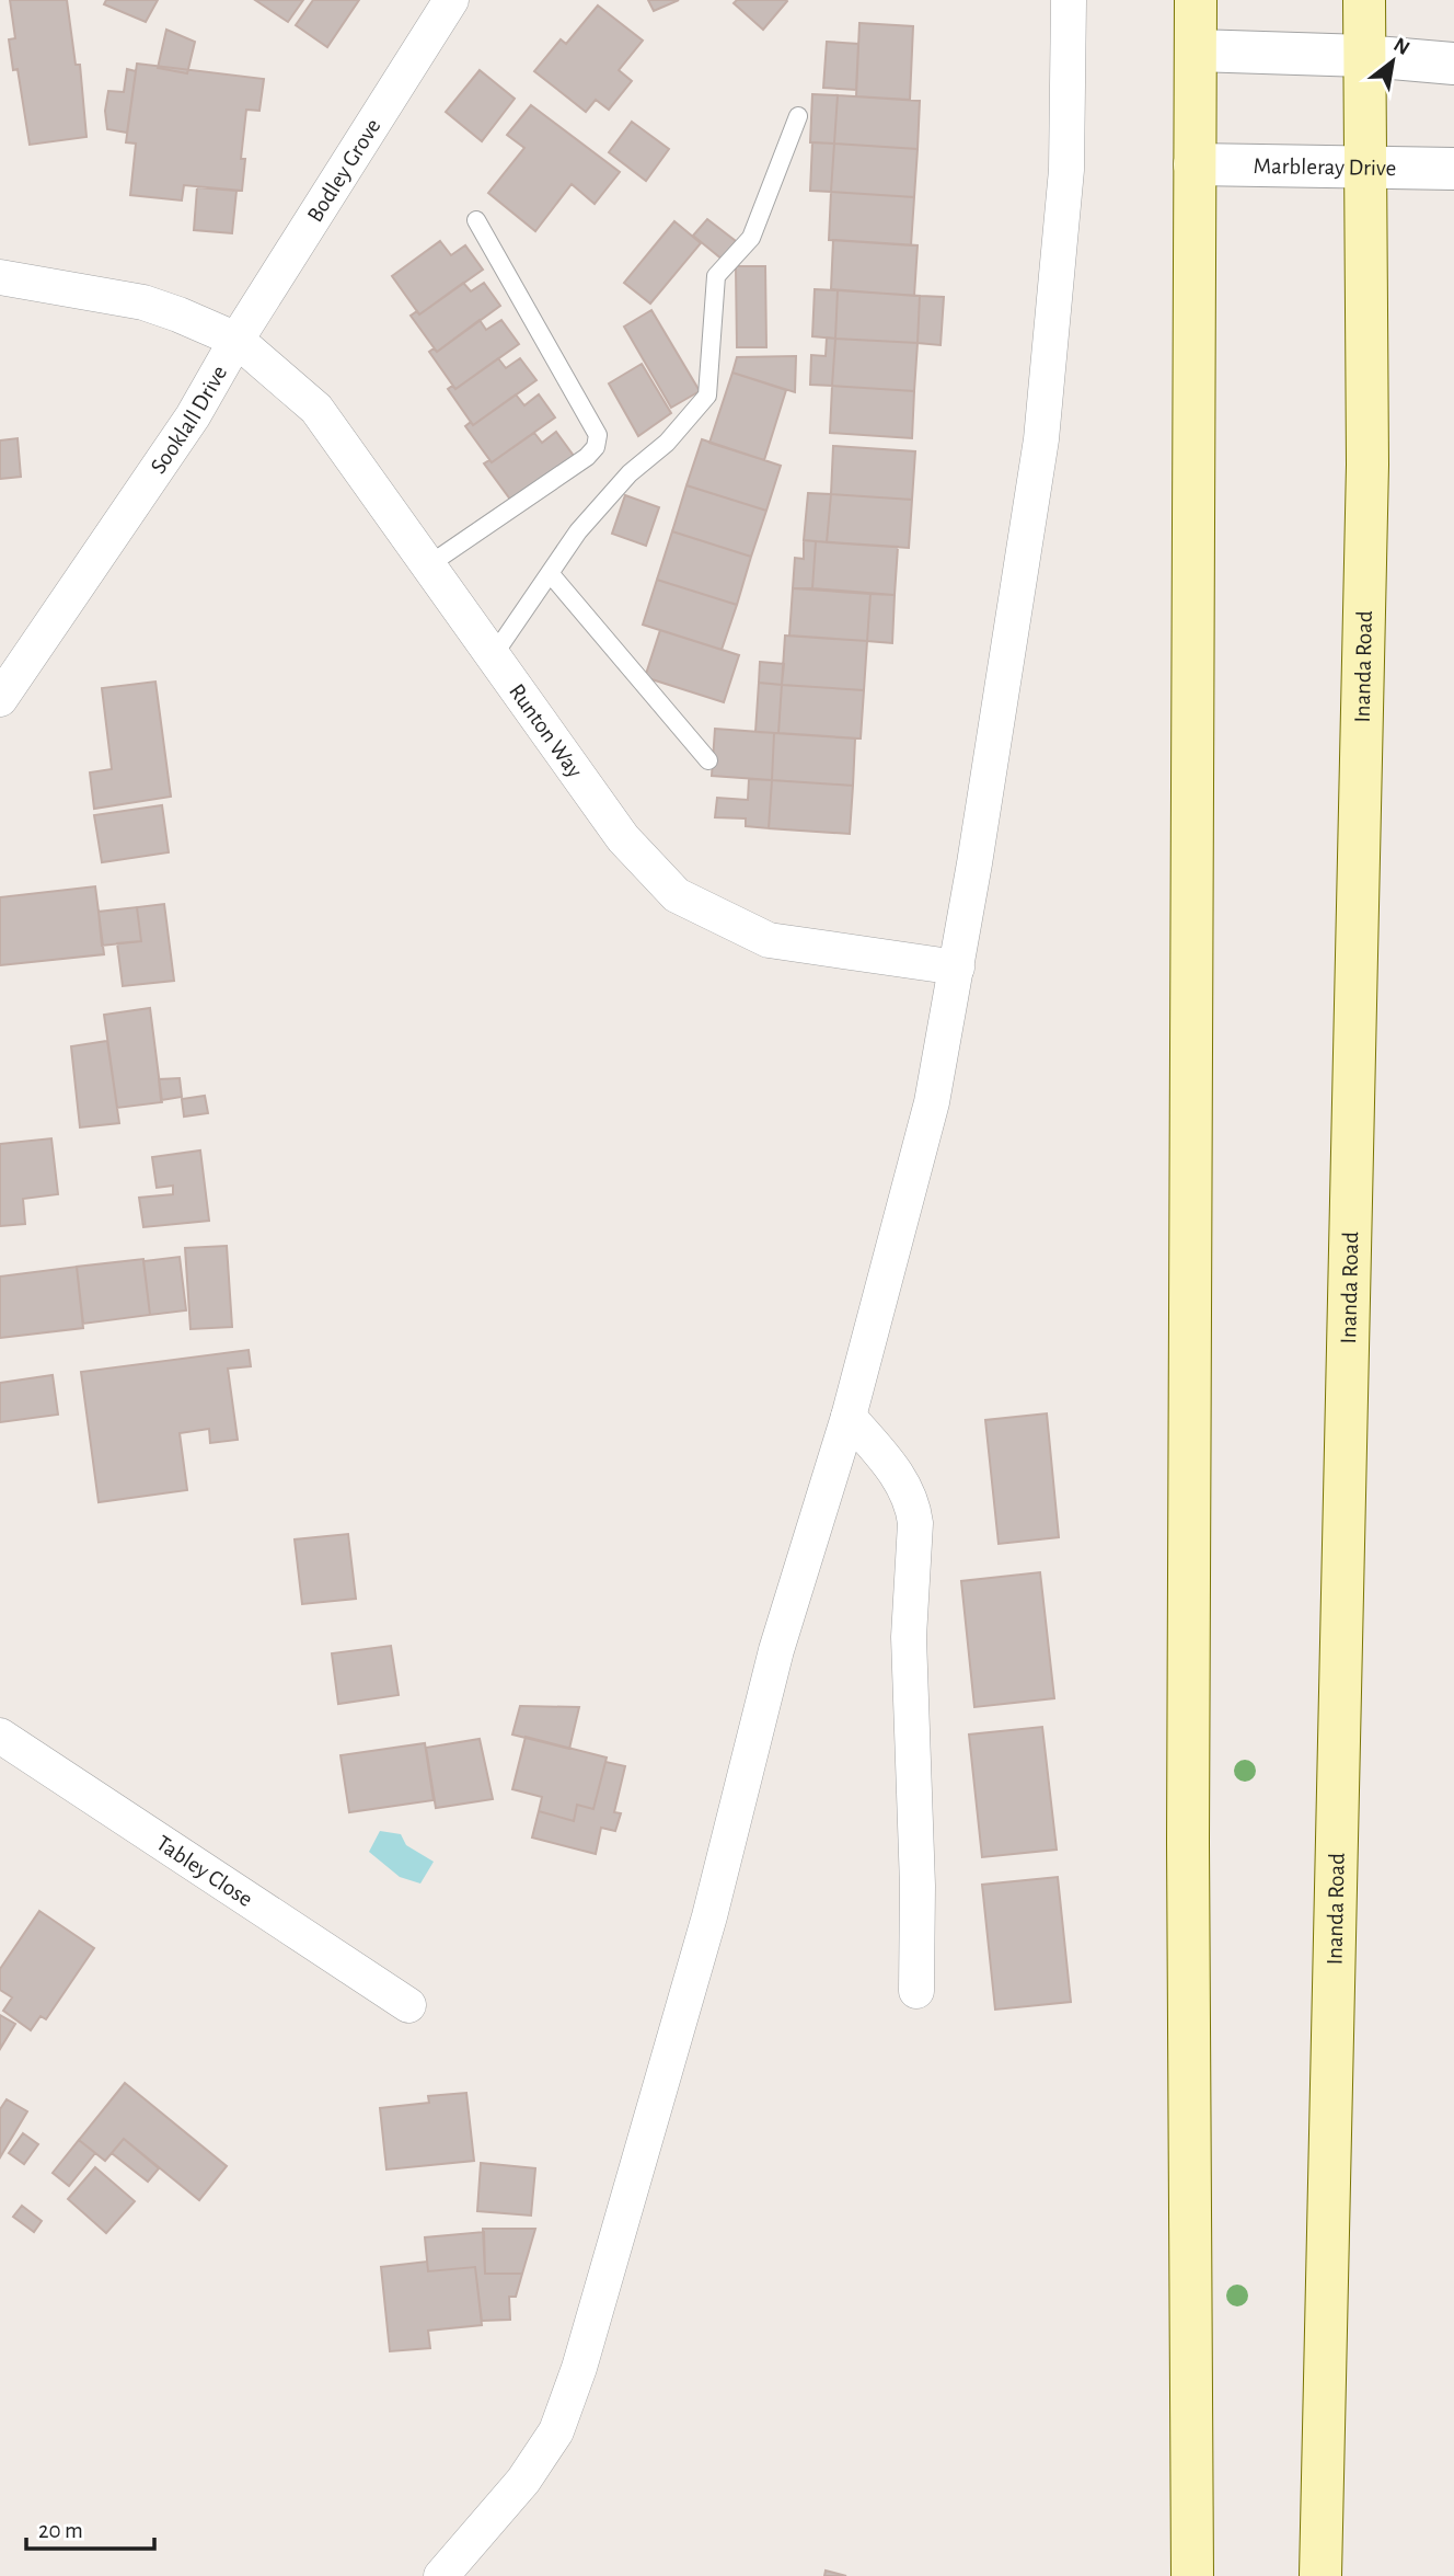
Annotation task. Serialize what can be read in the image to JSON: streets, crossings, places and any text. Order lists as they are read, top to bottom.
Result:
{
  "streets": {
    "main road": ["Inanda Road"],
    "street": [
      "Marbleray Drive",
      "Bodley Grove",
      "Sooklall Drive",
      "Runton Way",
      "Tabley Close"
    ]
  },
  "crossings": [
    ["Marbleray Drive", "Inanda Road"],
    ["Bodley Grove", "Sooklall Drive"],
    ["Bodley Grove", "Runton Way"],
    ["Sooklall Drive", "Runton Way"]
  ],
  "scale_bar": "20 m",
  "north": "top right"
}
